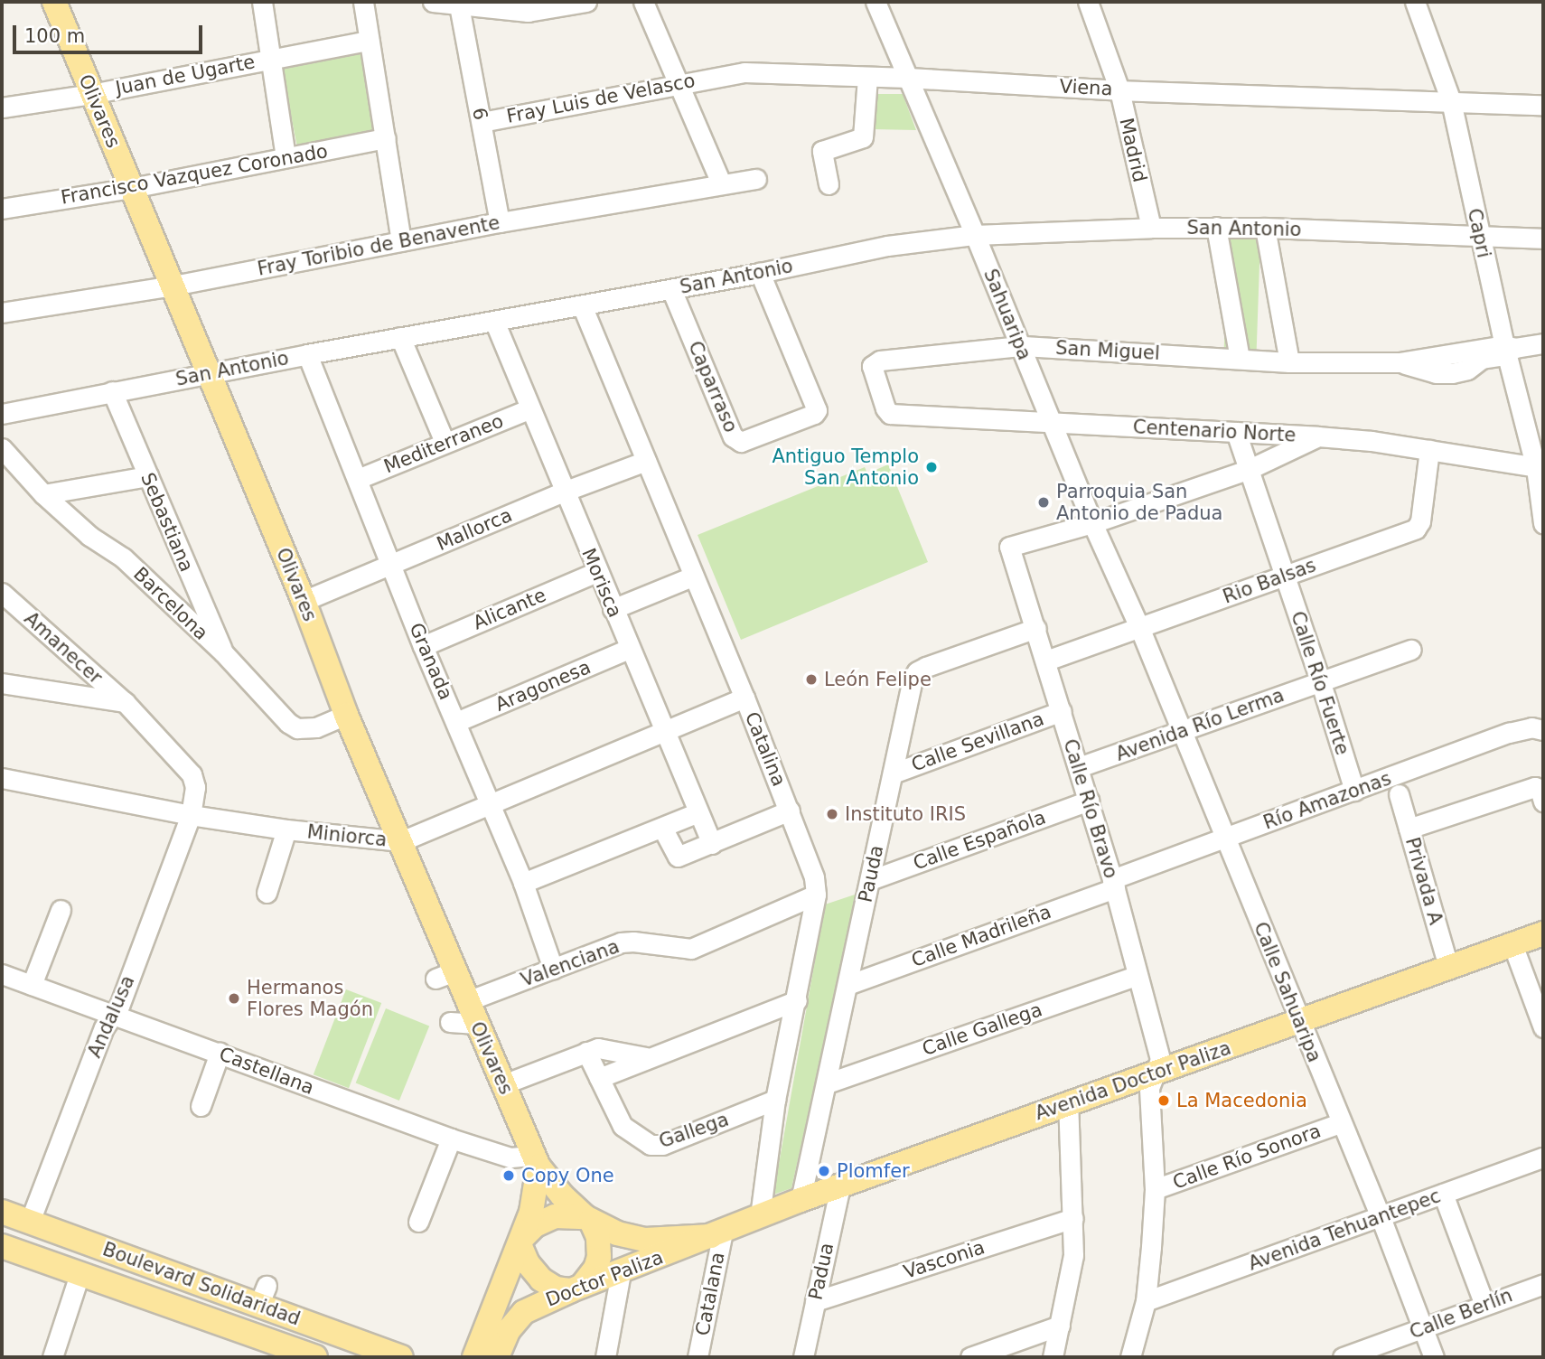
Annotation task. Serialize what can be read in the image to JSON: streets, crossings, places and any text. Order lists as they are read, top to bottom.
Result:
{
  "streets": {
    "main road": [
      "Olivares",
      "Avenida Doctor Paliza",
      "Doctor Paliza",
      "Boulevard Solidaridad"
    ],
    "street": [
      "Juan de Ugarte",
      "Viena",
      "Fray Luis de Velasco",
      "6",
      "Madrid",
      "Francisco Vazquez Coronado",
      "San Antonio",
      "Capri",
      "Fray Toribio de Benavente",
      "Sahuaripa",
      "San Miguel",
      "Caparraso",
      "Centenario Norte",
      "Mediterraneo",
      "Sebastiana",
      "Mallorca",
      "Rio Balsas",
      "Morisca",
      "Barcelona",
      "Alicante",
      "Amanecer",
      "Granada",
      "Calle Río Fuerte",
      "Aragonesa",
      "Avenida Río Lerma",
      "Calle Sevillana",
      "Catalina",
      "Río Amazonas",
      "Calle Río Bravo",
      "Miniorca",
      "Calle Española",
      "Pauda",
      "Privada A",
      "Calle Madrileña",
      "Valenciana",
      "Calle Sahuaripa",
      "Andalusa",
      "Calle Gallega",
      "Castellana",
      "Gallega",
      "Calle Río Sonora",
      "Avenida Tehuantepec",
      "Vasconia",
      "Padua",
      "Catalana",
      "Calle Berlín"
    ]
  },
  "crossings": [
    ["Juan de Ugarte", "Olivares"],
    ["Viena", "Fray Luis de Velasco"],
    ["Viena", "Madrid"],
    ["Viena", "Capri"],
    ["Viena", "Sahuaripa"],
    ["Fray Luis de Velasco", "6"],
    ["Olivares", "Francisco Vazquez Coronado"],
    ["Olivares", "San Antonio"],
    ["Olivares", "Fray Toribio de Benavente"],
    ["Olivares", "Mallorca"],
    ["Olivares", "Barcelona"],
    ["Olivares", "Miniorca"],
    ["Olivares", "Valenciana"],
    ["Olivares", "Castellana"],
    ["Olivares", "Avenida Doctor Paliza"],
    ["Olivares", "Doctor Paliza"],
    ["Olivares", "Catalana"],
    ["6", "Fray Toribio de Benavente"],
    ["Madrid", "San Antonio"],
    ["San Antonio", "Capri"],
    ["San Antonio", "Sahuaripa"],
    ["San Antonio", "Caparraso"],
    ["San Antonio", "Sebastiana"],
    ["San Antonio", "Morisca"],
    ["San Antonio", "Granada"],
    ["San Antonio", "Catalina"],
    ["Capri", "San Miguel"],
    ["Capri", "Centenario Norte"],
    ["Sahuaripa", "San Miguel"],
    ["Sahuaripa", "Centenario Norte"],
    ["Sahuaripa", "Rio Balsas"],
    ["Sahuaripa", "Calle Río Bravo"],
    ["Sahuaripa", "Calle Sahuaripa"],
    ["San Miguel", "Centenario Norte"],
    ["Centenario Norte", "Rio Balsas"],
    ["Centenario Norte", "Calle Río Fuerte"],
    ["Mediterraneo", "Morisca"],
    ["Mediterraneo", "Granada"],
    ["Sebastiana", "Barcelona"],
    ["Mallorca", "Morisca"],
    ["Mallorca", "Granada"],
    ["Mallorca", "Catalina"],
    ["Rio Balsas", "Calle Río Fuerte"],
    ["Rio Balsas", "Calle Río Bravo"],
    ["Rio Balsas", "Calle Sahuaripa"],
    ["Morisca", "Alicante"],
    ["Morisca", "Aragonesa"],
    ["Morisca", "Miniorca"],
    ["Alicante", "Granada"],
    ["Amanecer", "Andalusa"],
    ["Granada", "Aragonesa"],
    ["Granada", "Miniorca"],
    ["Granada", "Valenciana"],
    ["Calle Río Fuerte", "Avenida Río Lerma"],
    ["Calle Río Fuerte", "Río Amazonas"],
    ["Avenida Río Lerma", "Calle Río Bravo"],
    ["Avenida Río Lerma", "Calle Sahuaripa"],
    ["Calle Sevillana", "Calle Río Bravo"],
    ["Calle Sevillana", "Pauda"],
    ["Catalina", "Miniorca"],
    ["Catalina", "Valenciana"],
    ["Catalina", "Avenida Doctor Paliza"],
    ["Catalina", "Gallega"],
    ["Río Amazonas", "Calle Río Bravo"],
    ["Río Amazonas", "Calle Madrileña"],
    ["Río Amazonas", "Calle Sahuaripa"],
    ["Calle Río Bravo", "Calle Española"],
    ["Calle Río Bravo", "Pauda"],
    ["Calle Río Bravo", "Calle Madrileña"],
    ["Calle Río Bravo", "Calle Gallega"],
    ["Calle Río Bravo", "Avenida Doctor Paliza"],
    ["Calle Río Bravo", "Calle Río Sonora"],
    ["Calle Río Bravo", "Avenida Tehuantepec"],
    ["Miniorca", "Andalusa"],
    ["Calle Española", "Pauda"],
    ["Pauda", "Calle Madrileña"],
    ["Pauda", "Calle Gallega"],
    ["Pauda", "Avenida Doctor Paliza"],
    ["Privada A", "Avenida Doctor Paliza"],
    ["Calle Sahuaripa", "Avenida Doctor Paliza"],
    ["Calle Sahuaripa", "Calle Río Sonora"],
    ["Calle Sahuaripa", "Avenida Tehuantepec"],
    ["Calle Sahuaripa", "Calle Berlín"],
    ["Andalusa", "Castellana"],
    ["Andalusa", "Boulevard Solidaridad"],
    ["Avenida Doctor Paliza", "Padua"],
    ["Avenida Doctor Paliza", "Doctor Paliza"],
    ["Avenida Doctor Paliza", "Catalana"],
    ["Vasconia", "Padua"],
    ["Doctor Paliza", "Catalana"]
  ],
  "places": [
    "Antiguo Templo San Antonio",
    "Parroquia San Antonio de Padua",
    "León Felipe",
    "Instituto IRIS",
    "Hermanos Flores Magón",
    "La Macedonia",
    "Plomfer",
    "Copy One"
  ],
  "scale_bar": "100 m"
}
